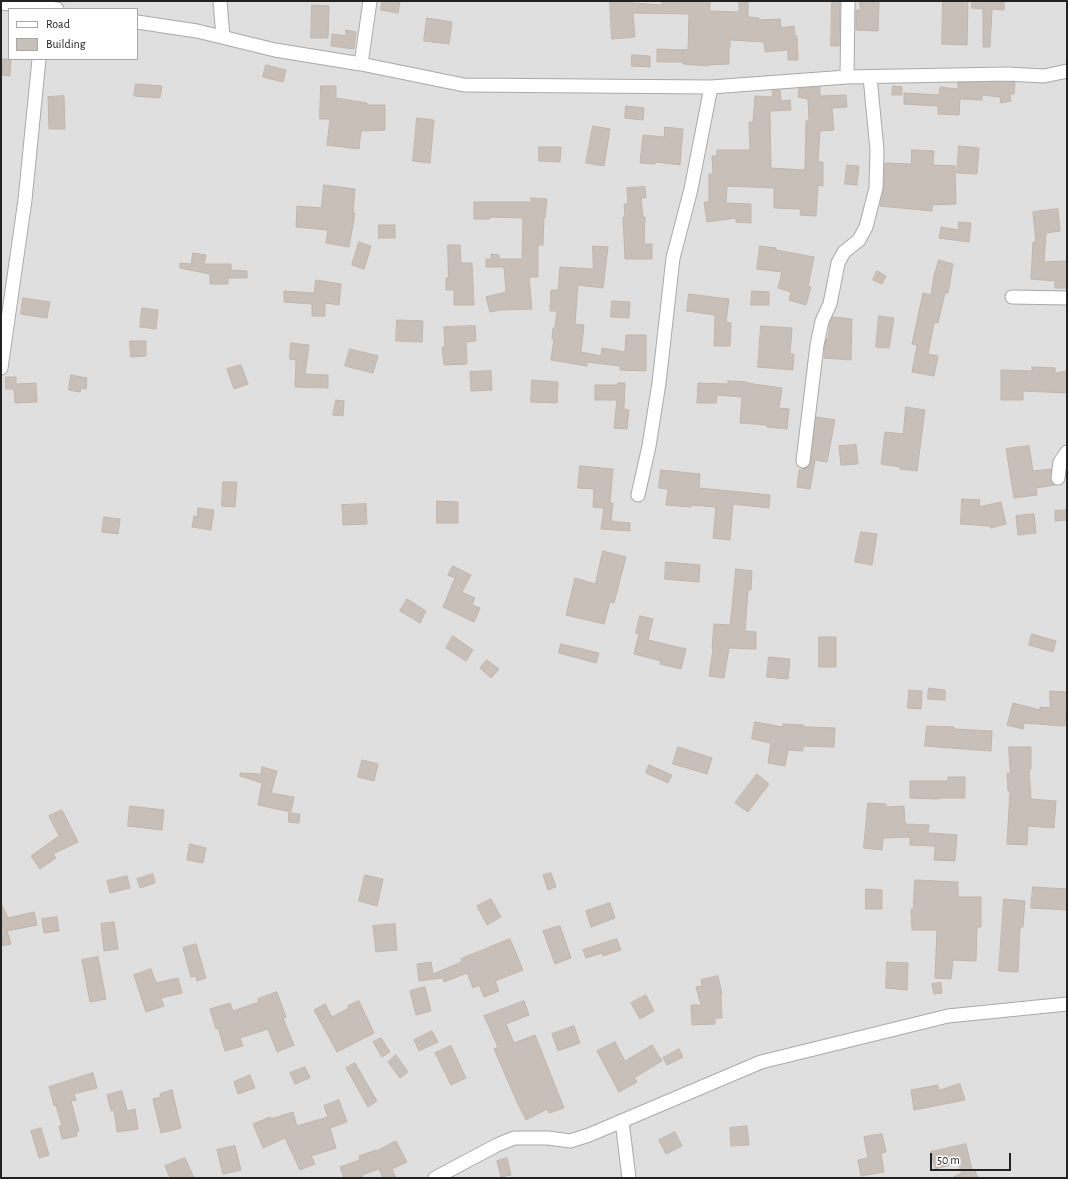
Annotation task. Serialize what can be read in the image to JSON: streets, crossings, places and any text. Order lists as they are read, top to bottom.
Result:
{
  "legend": ["Road", "Building"],
  "scale_bar": "50 m"
}
